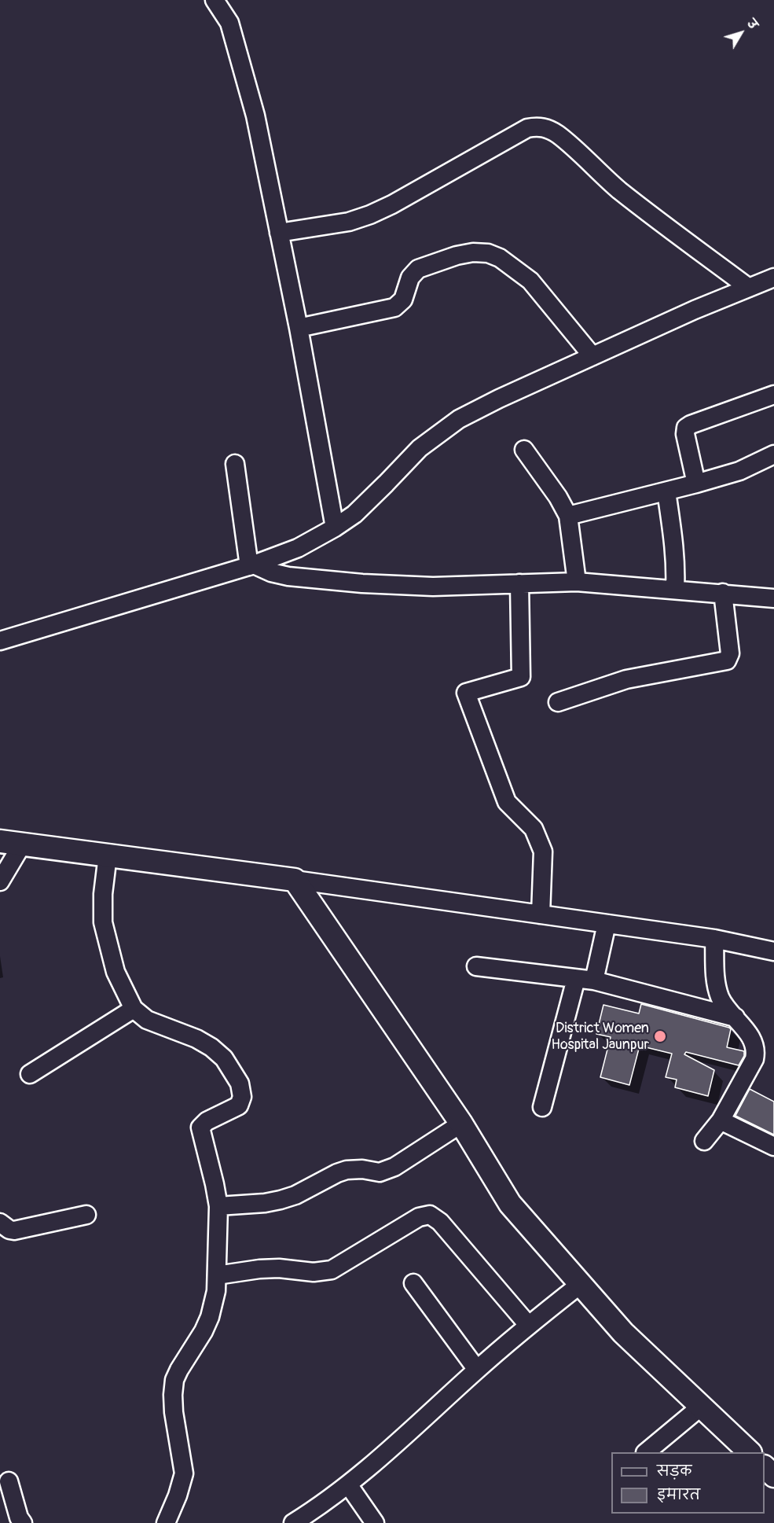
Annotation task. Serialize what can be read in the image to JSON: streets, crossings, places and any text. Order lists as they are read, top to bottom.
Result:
{
  "places": ["District Women Hospital Jaunpur"],
  "legend": ["सड़क", "इमारत"],
  "north": "top right"
}
